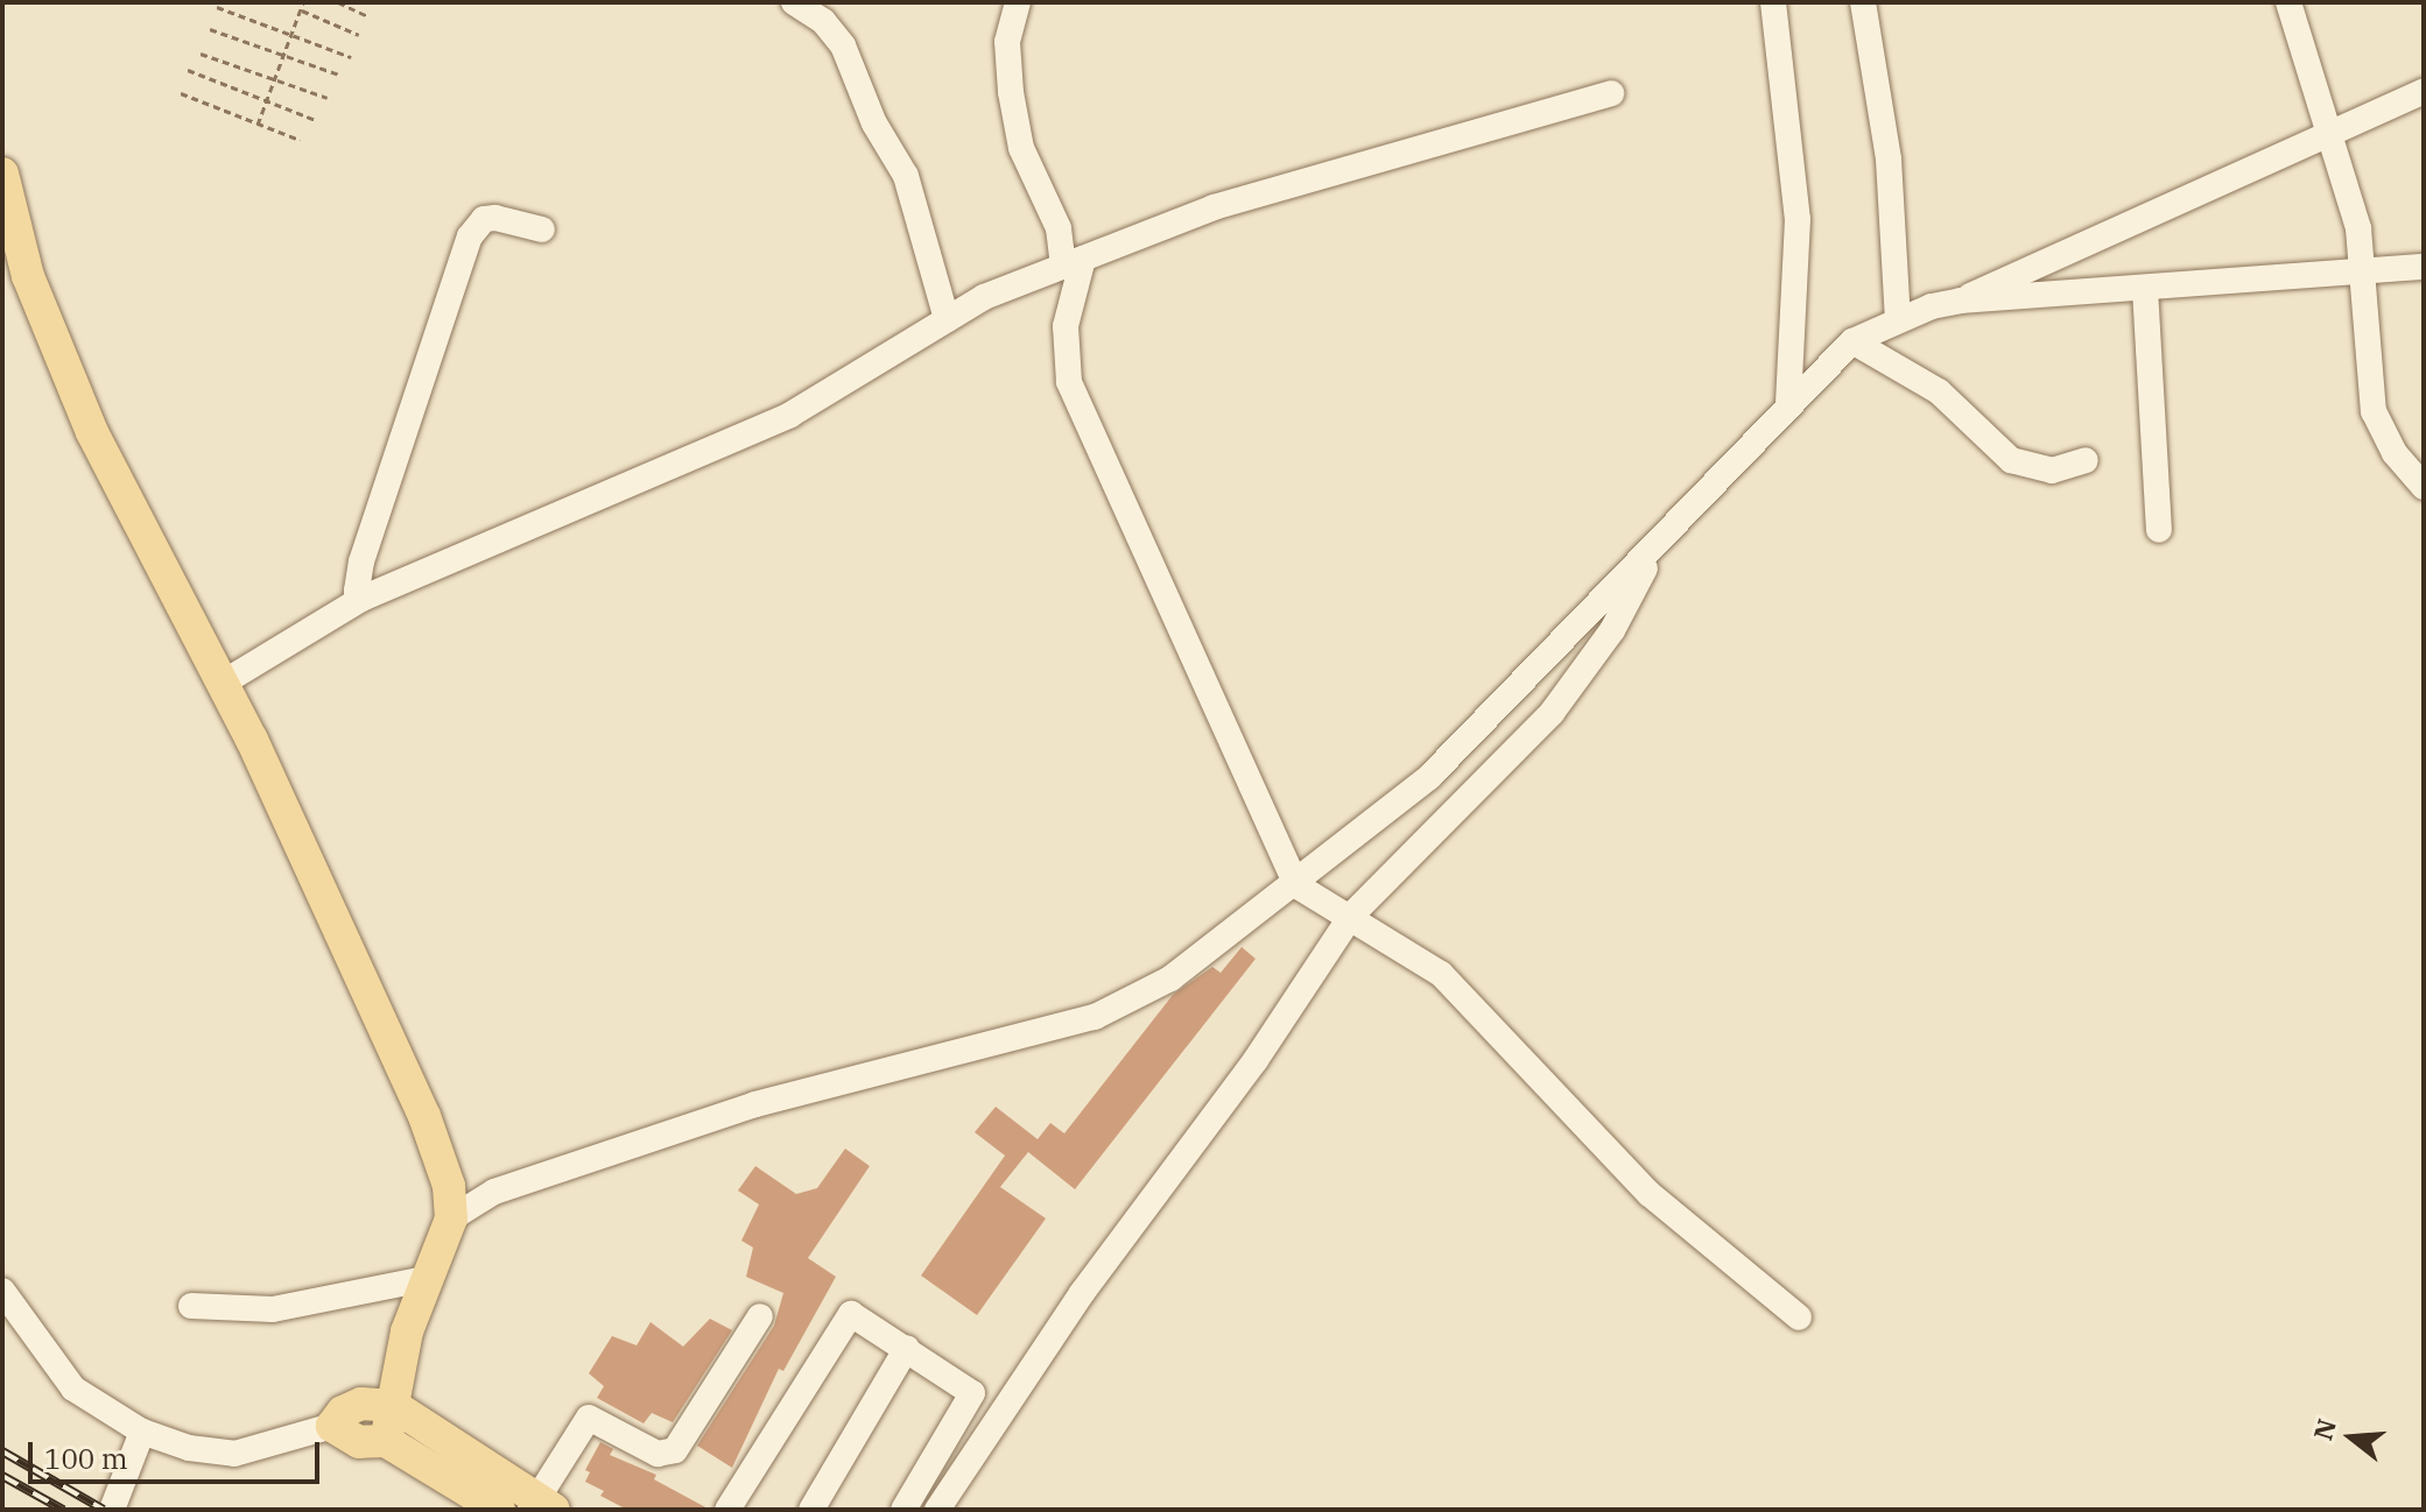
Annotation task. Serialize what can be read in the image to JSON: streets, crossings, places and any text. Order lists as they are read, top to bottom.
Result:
{
  "scale_bar": "100 m",
  "north": "left"
}
